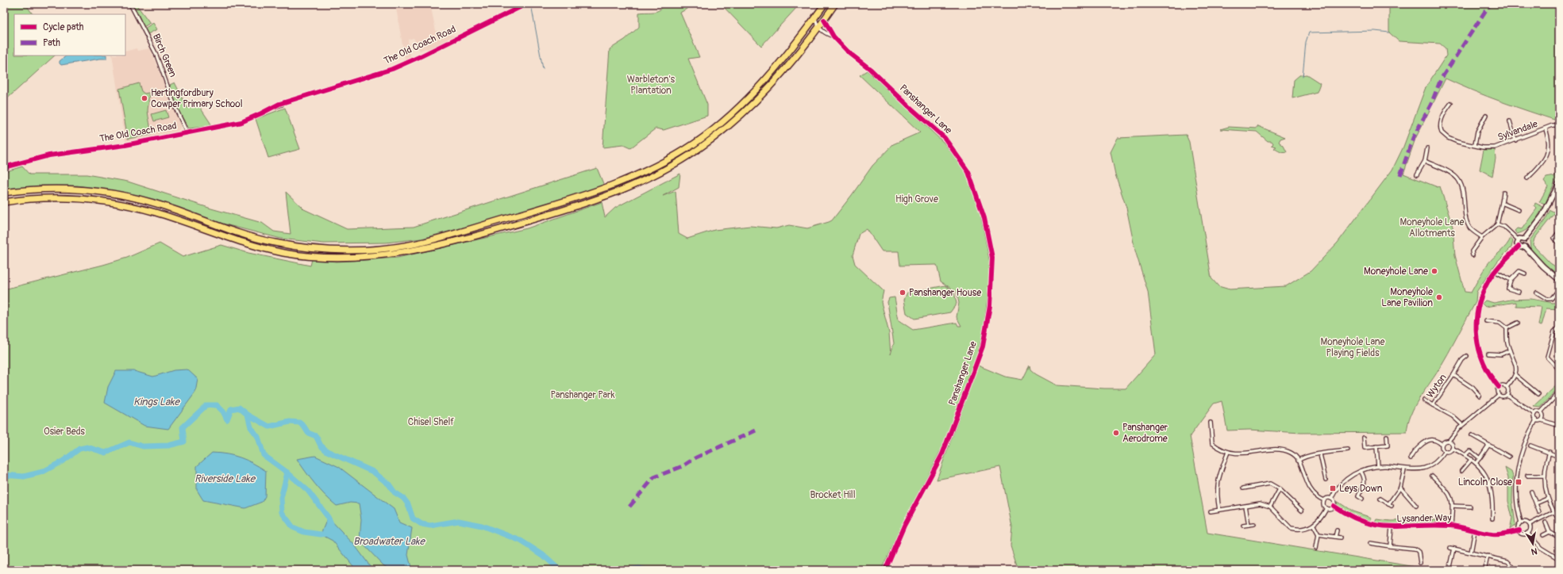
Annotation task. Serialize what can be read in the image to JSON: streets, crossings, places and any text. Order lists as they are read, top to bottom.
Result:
{
  "streets": {
    "street": [
      "The Old Coach Road",
      "Birch Green",
      "Panshanger Lane",
      "Sylvandale",
      "Wyton",
      "Lysander Way"
    ]
  },
  "crossings": [
    ["The Old Coach Road", "Birch Green"]
  ],
  "water": ["Kings Lake", "Riverside Lake", "Broadwater Lake"],
  "parks": [
    "Warbleton's Plantation",
    "High Grove",
    "Moneyhole Lane Allotments",
    "Moneyhole Lane Playing Fields",
    "Panshanger Park",
    "Chisel Shelf",
    "Osier Beds",
    "Brocket Hill"
  ],
  "places": {
    "other": [
      "Hertingfordbury Cowper Primary School",
      "Moneyhole Lane",
      "Panshanger House",
      "Moneyhole Lane Pavilion",
      "Panshanger Aerodrome"
    ],
    "transit": ["Lincoln Close", "Leys Down"]
  },
  "legend": ["Cycle path", "Path"],
  "north": "bottom"
}
